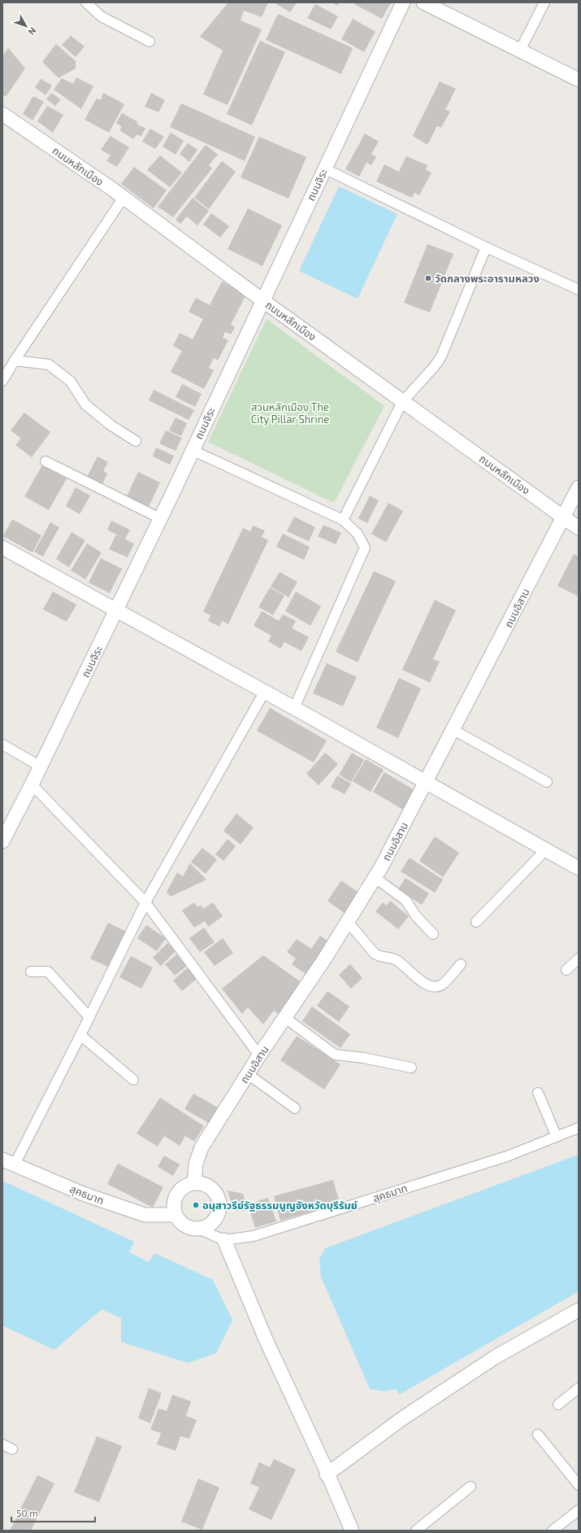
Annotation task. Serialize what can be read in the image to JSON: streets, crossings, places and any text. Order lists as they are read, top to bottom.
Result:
{
  "streets": {
    "street": [
      "ถนนหลักเมือง",
      "ถนนจิระ",
      "ถนนอิสาน",
      "สุคธมาท"
    ]
  },
  "crossings": [
    ["ถนนหลักเมือง", "ถนนจิระ"],
    ["ถนนหลักเมือง", "ถนนอิสาน"],
    ["ถนนอิสาน", "สุคธมาท"]
  ],
  "parks": ["สวนหลักเมือง The City Pillar Shrine"],
  "places": ["วัดกลางพระอารามหลวง", "อนุสาวรีย์รัฐธรรมนูญจังหวัดบุรีรัมย์"],
  "scale_bar": "50 m",
  "north": "bottom right"
}
